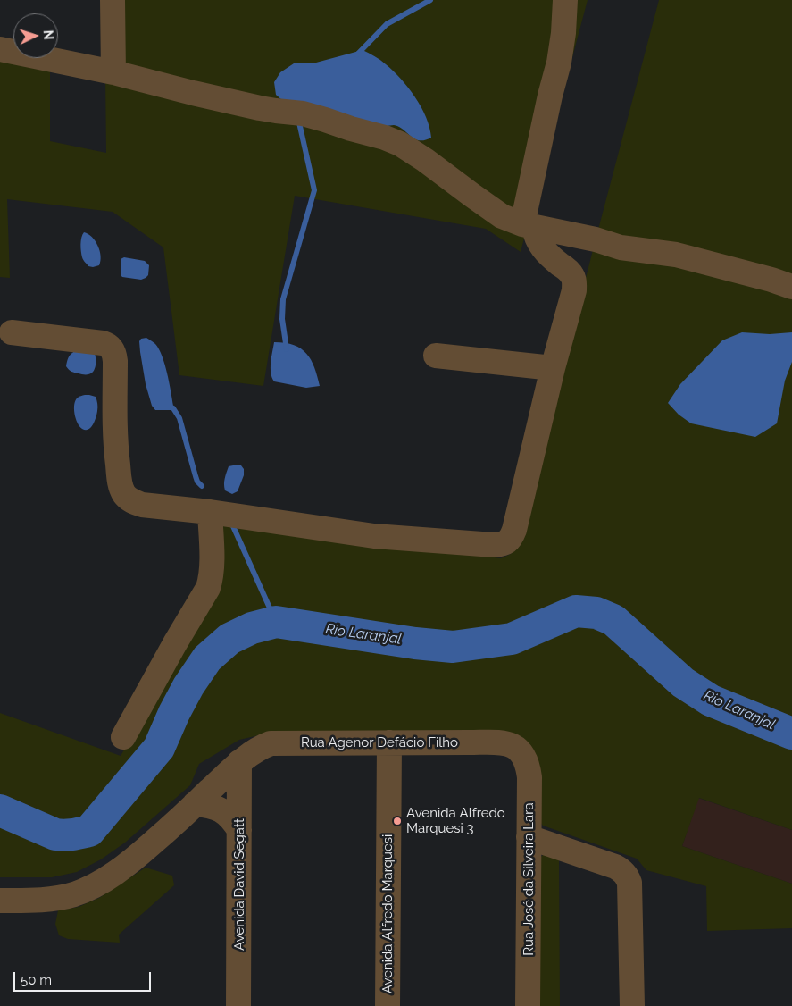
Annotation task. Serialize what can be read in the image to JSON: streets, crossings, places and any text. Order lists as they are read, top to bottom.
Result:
{
  "streets": {
    "street": [
      "Rua Agenor Defácio Filho",
      "Rua José da Silveira Lara",
      "Avenida David Segatt",
      "Avenida Alfredo Marquesi"
    ]
  },
  "crossings": [
    ["Rua Agenor Defácio Filho", "Rua José da Silveira Lara"],
    ["Rua Agenor Defácio Filho", "Avenida David Segatt"],
    ["Rua Agenor Defácio Filho", "Avenida Alfredo Marquesi"]
  ],
  "water": ["Rio Laranjal"],
  "places": ["Avenida Alfredo Marquesi 3"],
  "scale_bar": "50 m",
  "north": "right"
}
